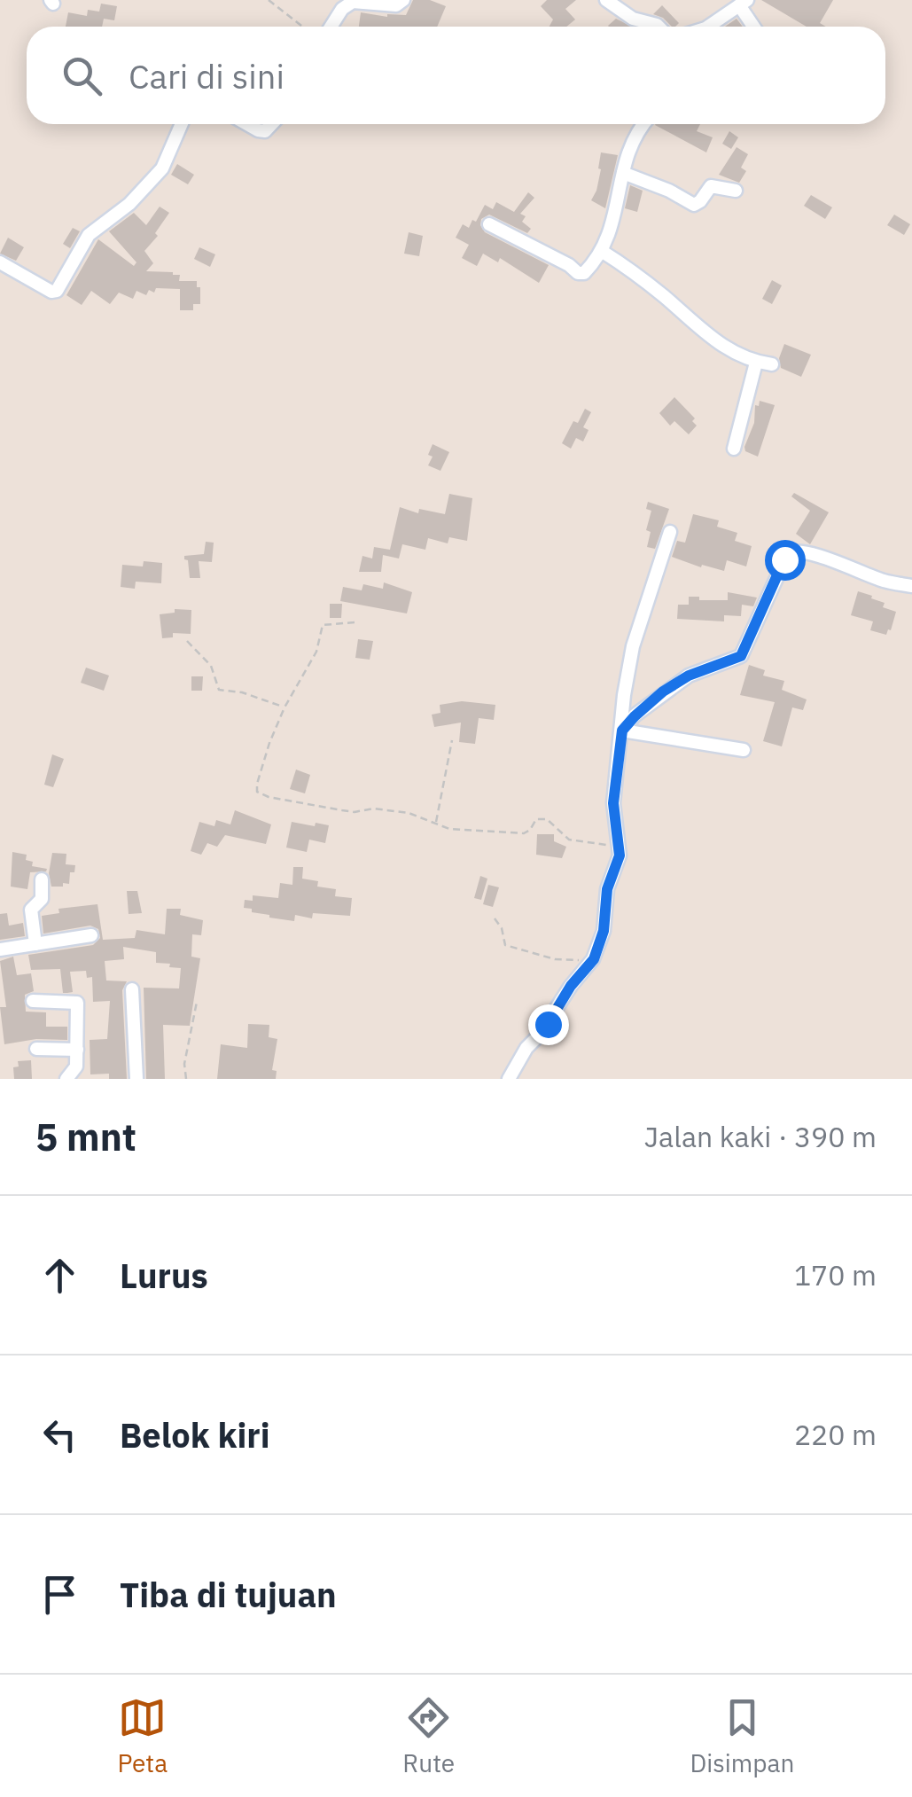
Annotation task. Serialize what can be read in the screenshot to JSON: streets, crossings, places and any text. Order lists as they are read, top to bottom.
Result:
{
  "page": {
    "search": "Cari di sini",
    "heading": ["5 mnt", "Jalan kaki · 390 m"],
    "list": [
      ["Lurus", "170 m"],
      ["Belok kiri", "220 m"],
      "Tiba di tujuan"
    ],
    "nav": ["Peta", "Rute", "Disimpan"]
  }
}
